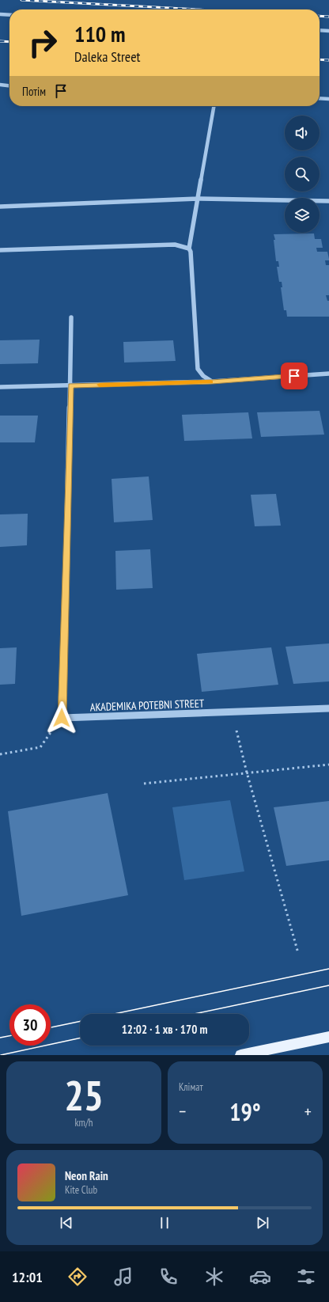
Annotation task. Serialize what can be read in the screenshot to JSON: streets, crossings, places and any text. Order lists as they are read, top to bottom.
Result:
{
  "streets": {
    "street": ["AKADEMIKA POTEBNI STREET"]
  },
  "page": {
    "turn": ["110 m", "Daleka Street"],
    "then": "Потім",
    "limit": "30",
    "trip": "12:02 · 1 хв · 170 m",
    "tile": [
      ["25", "km/h"],
      "Клімат"
    ],
    "heat": ["−", "19°", "+"],
    "song": ["Neon Rain", "Kite Club"],
    "tabs": "12:01"
  }
}
